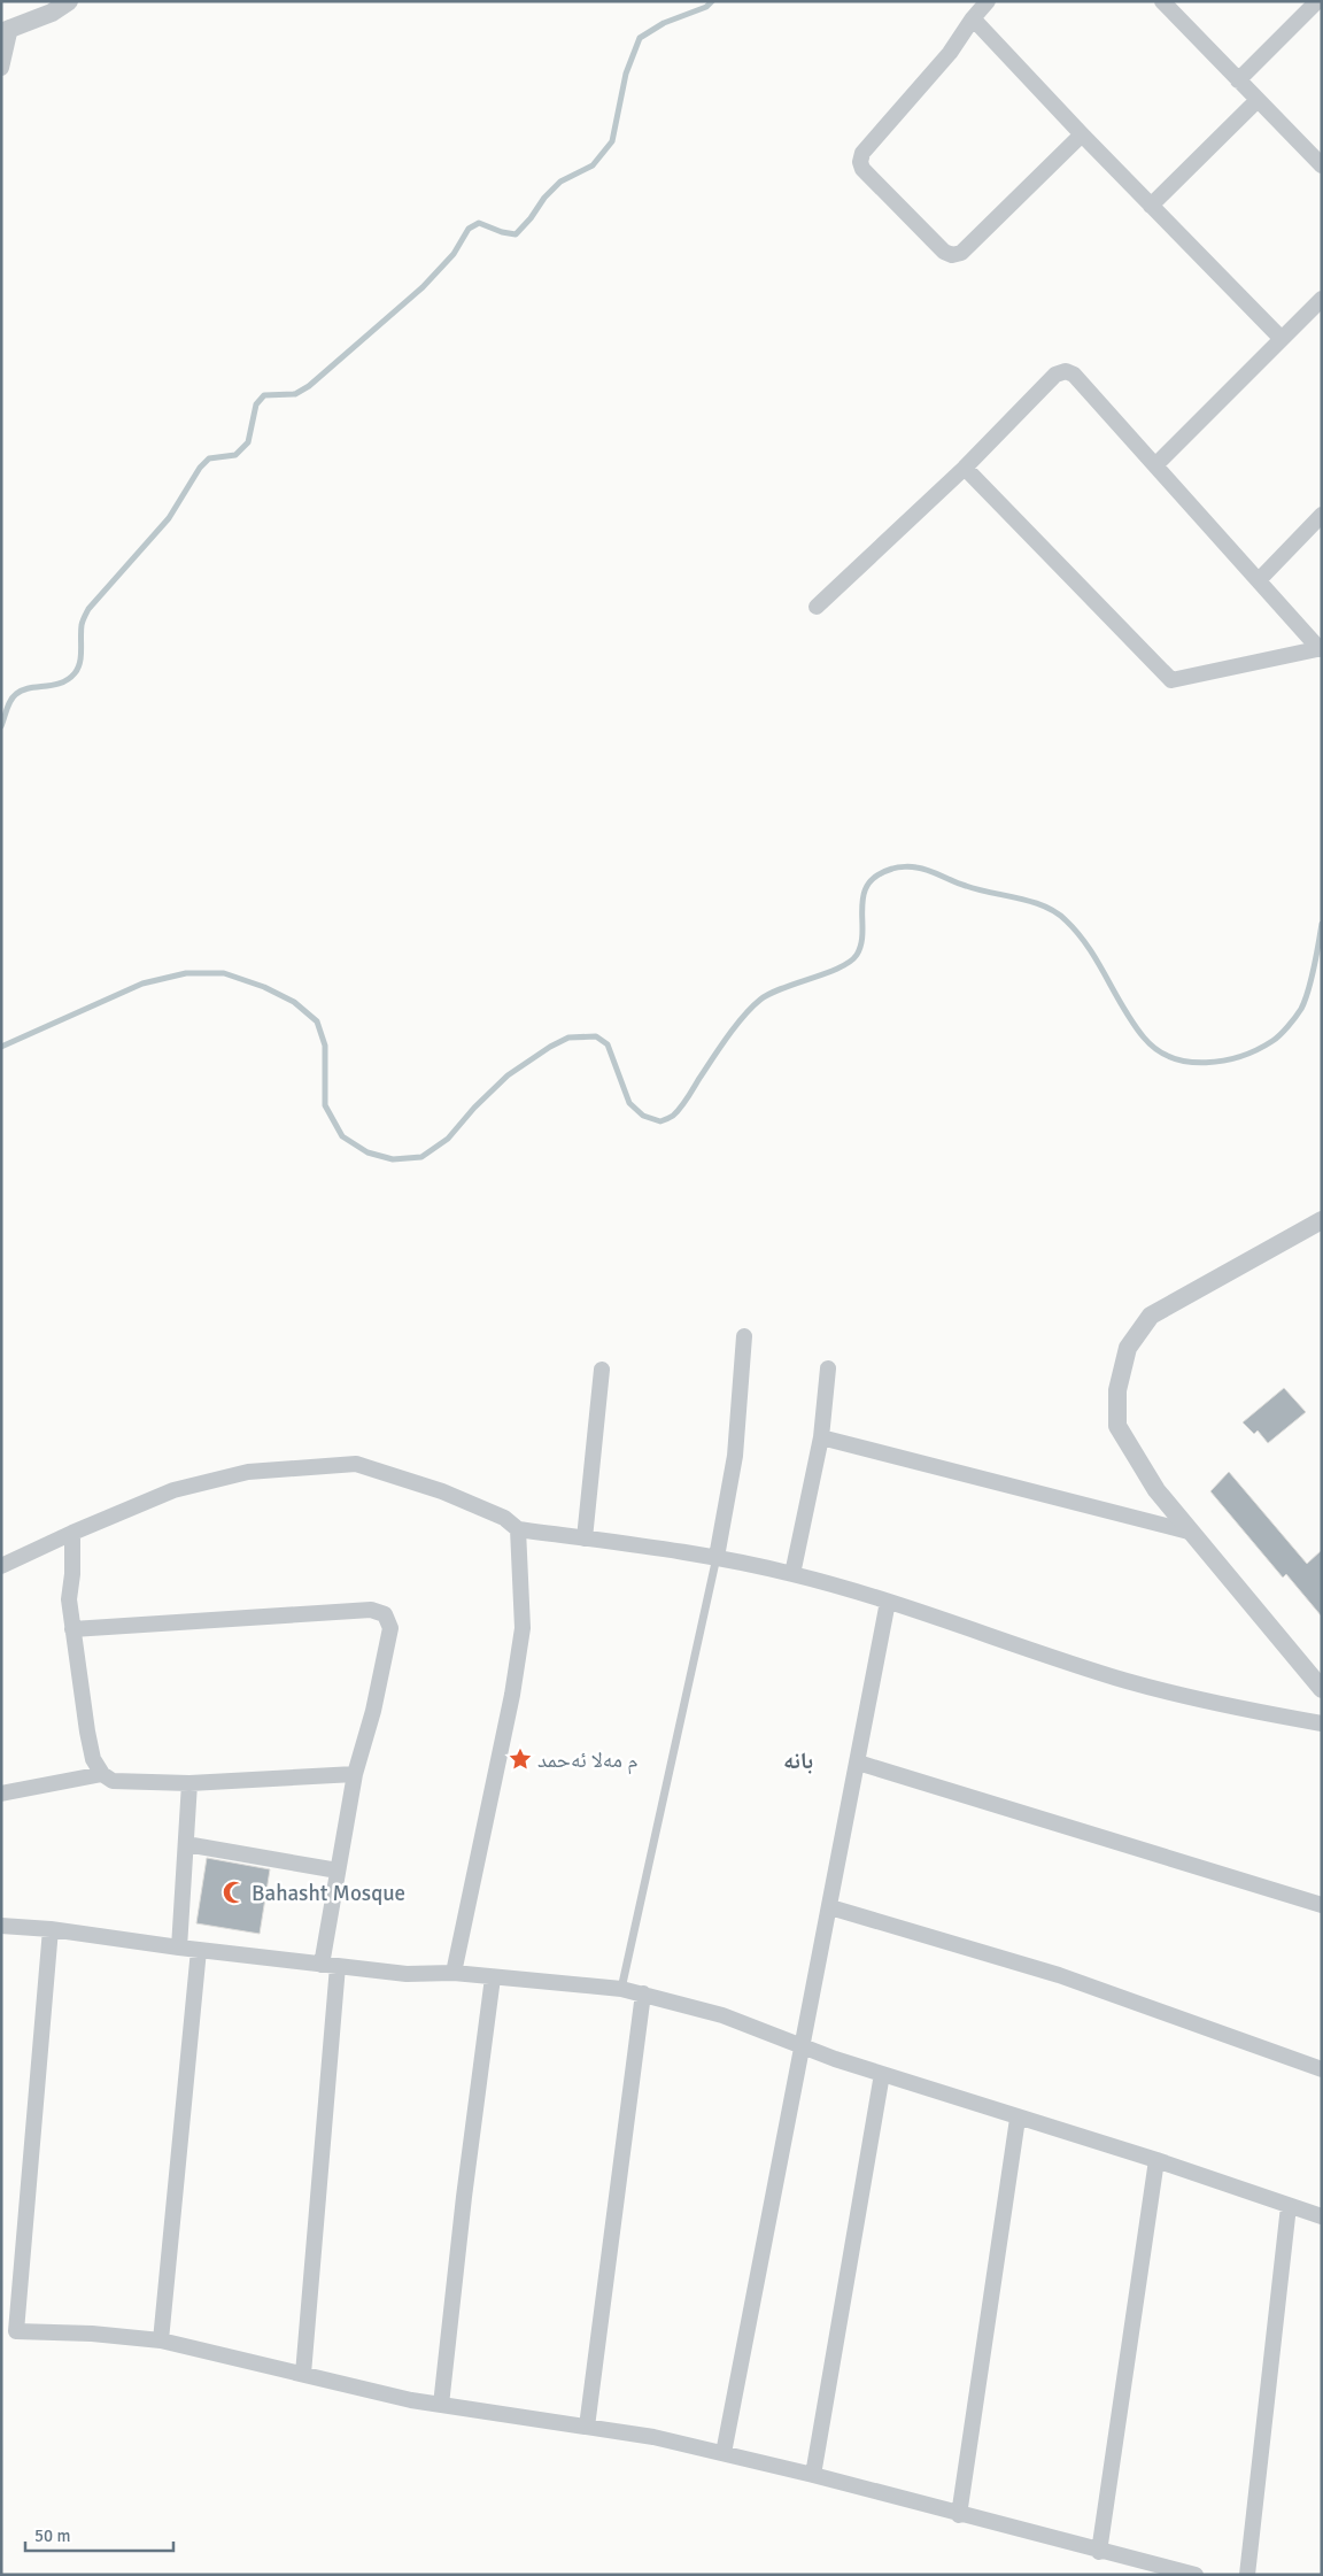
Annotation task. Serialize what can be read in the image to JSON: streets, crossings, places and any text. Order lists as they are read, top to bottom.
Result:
{
  "districts": ["بانە"],
  "places": {
    "place": ["م مەلا ئەحمد"],
    "mosque": ["Bahasht Mosque"]
  },
  "scale_bar": "50 m"
}
